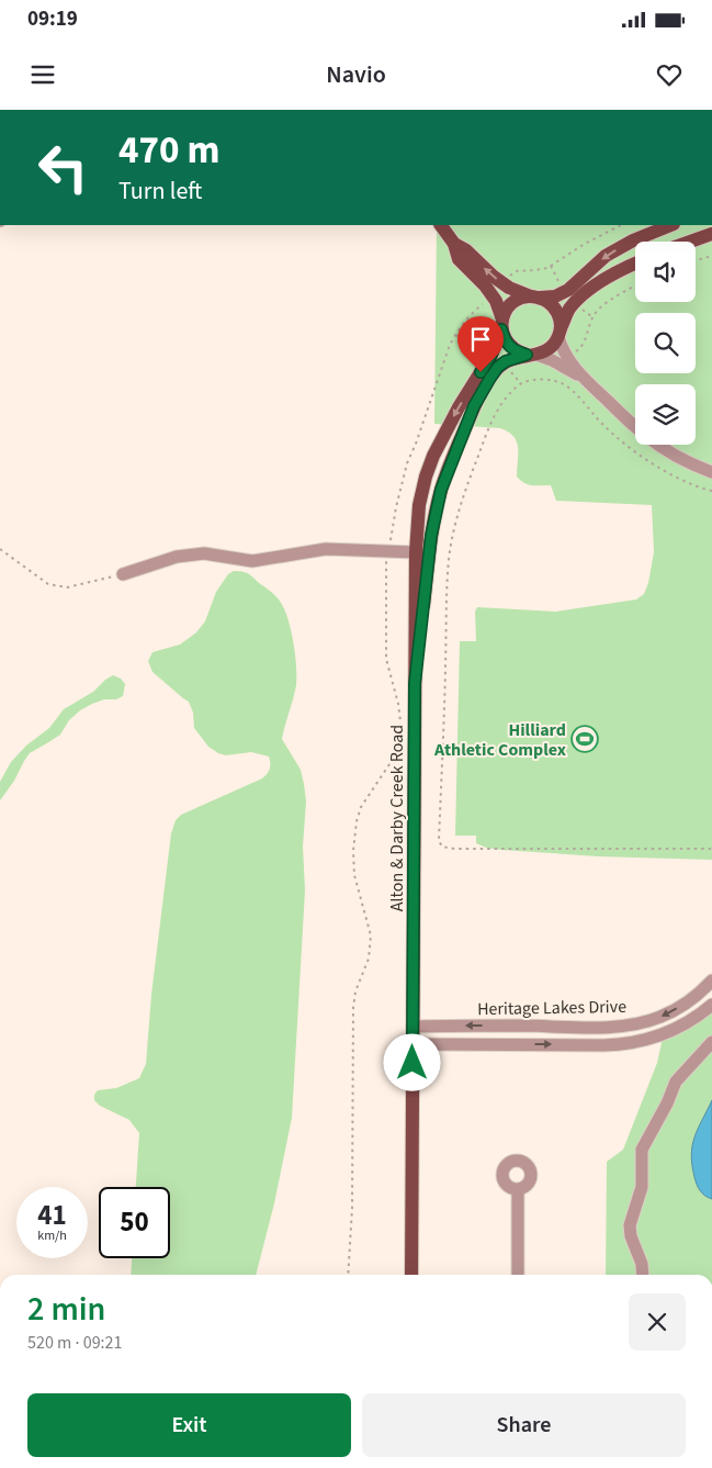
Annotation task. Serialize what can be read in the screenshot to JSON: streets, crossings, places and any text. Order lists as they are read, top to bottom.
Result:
{
  "streets": {
    "main road": ["Alton & Darby Creek Road"],
    "street": ["Heritage Lakes Drive"]
  },
  "crossings": [
    ["Alton & Darby Creek Road", "Heritage Lakes Drive"]
  ],
  "places": {
    "sports": ["Hilliard Athletic Complex"]
  },
  "page": {
    "status": "09:19",
    "header": "Navio",
    "turn": ["470 m", "Turn left"],
    "speed": "41 km/h",
    "limit": "50",
    "heading": ["2 min", "520 m · 09:21"],
    "buttons": ["Exit", "Share"]
  }
}
